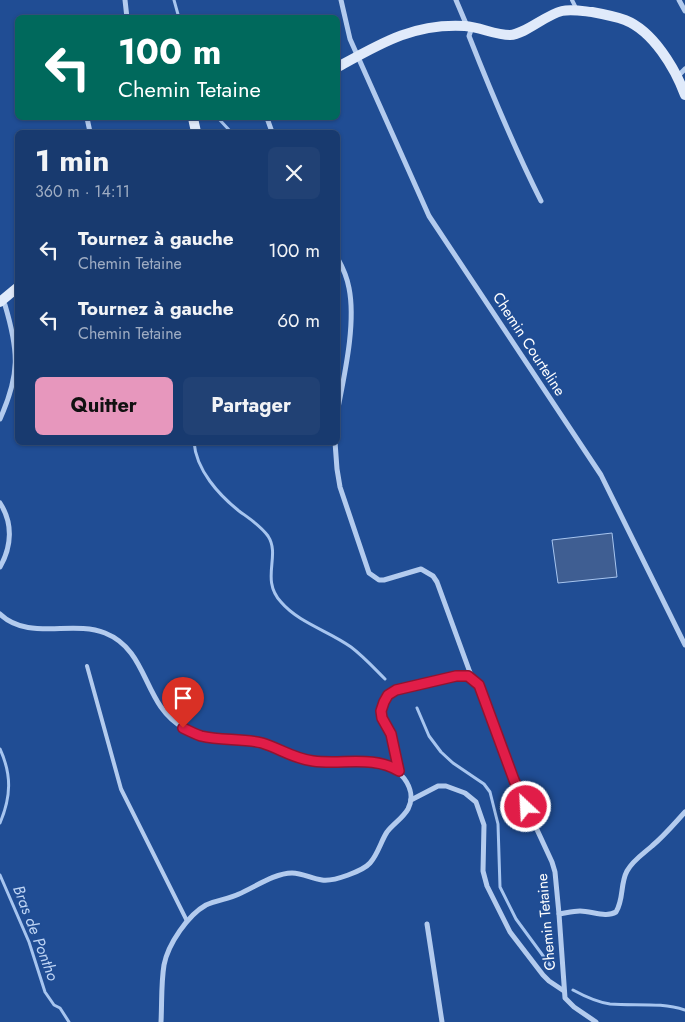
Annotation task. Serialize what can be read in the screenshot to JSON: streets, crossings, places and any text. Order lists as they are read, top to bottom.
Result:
{
  "streets": {
    "street": ["Chemin Courteline", "Chemin Tetaine"]
  },
  "water": ["Bras de Pontho"],
  "page": {
    "turn": ["100 m", "Chemin Tetaine"],
    "heading": ["1 min", "360 m · 14:11"],
    "list": [
      {
        "name": "Tournez à gauche",
        "note": "Chemin Tetaine",
        "value": "100 m"
      },
      {
        "name": "Tournez à gauche",
        "note": "Chemin Tetaine",
        "value": "60 m"
      }
    ],
    "buttons": ["Quitter", "Partager"]
  }
}
